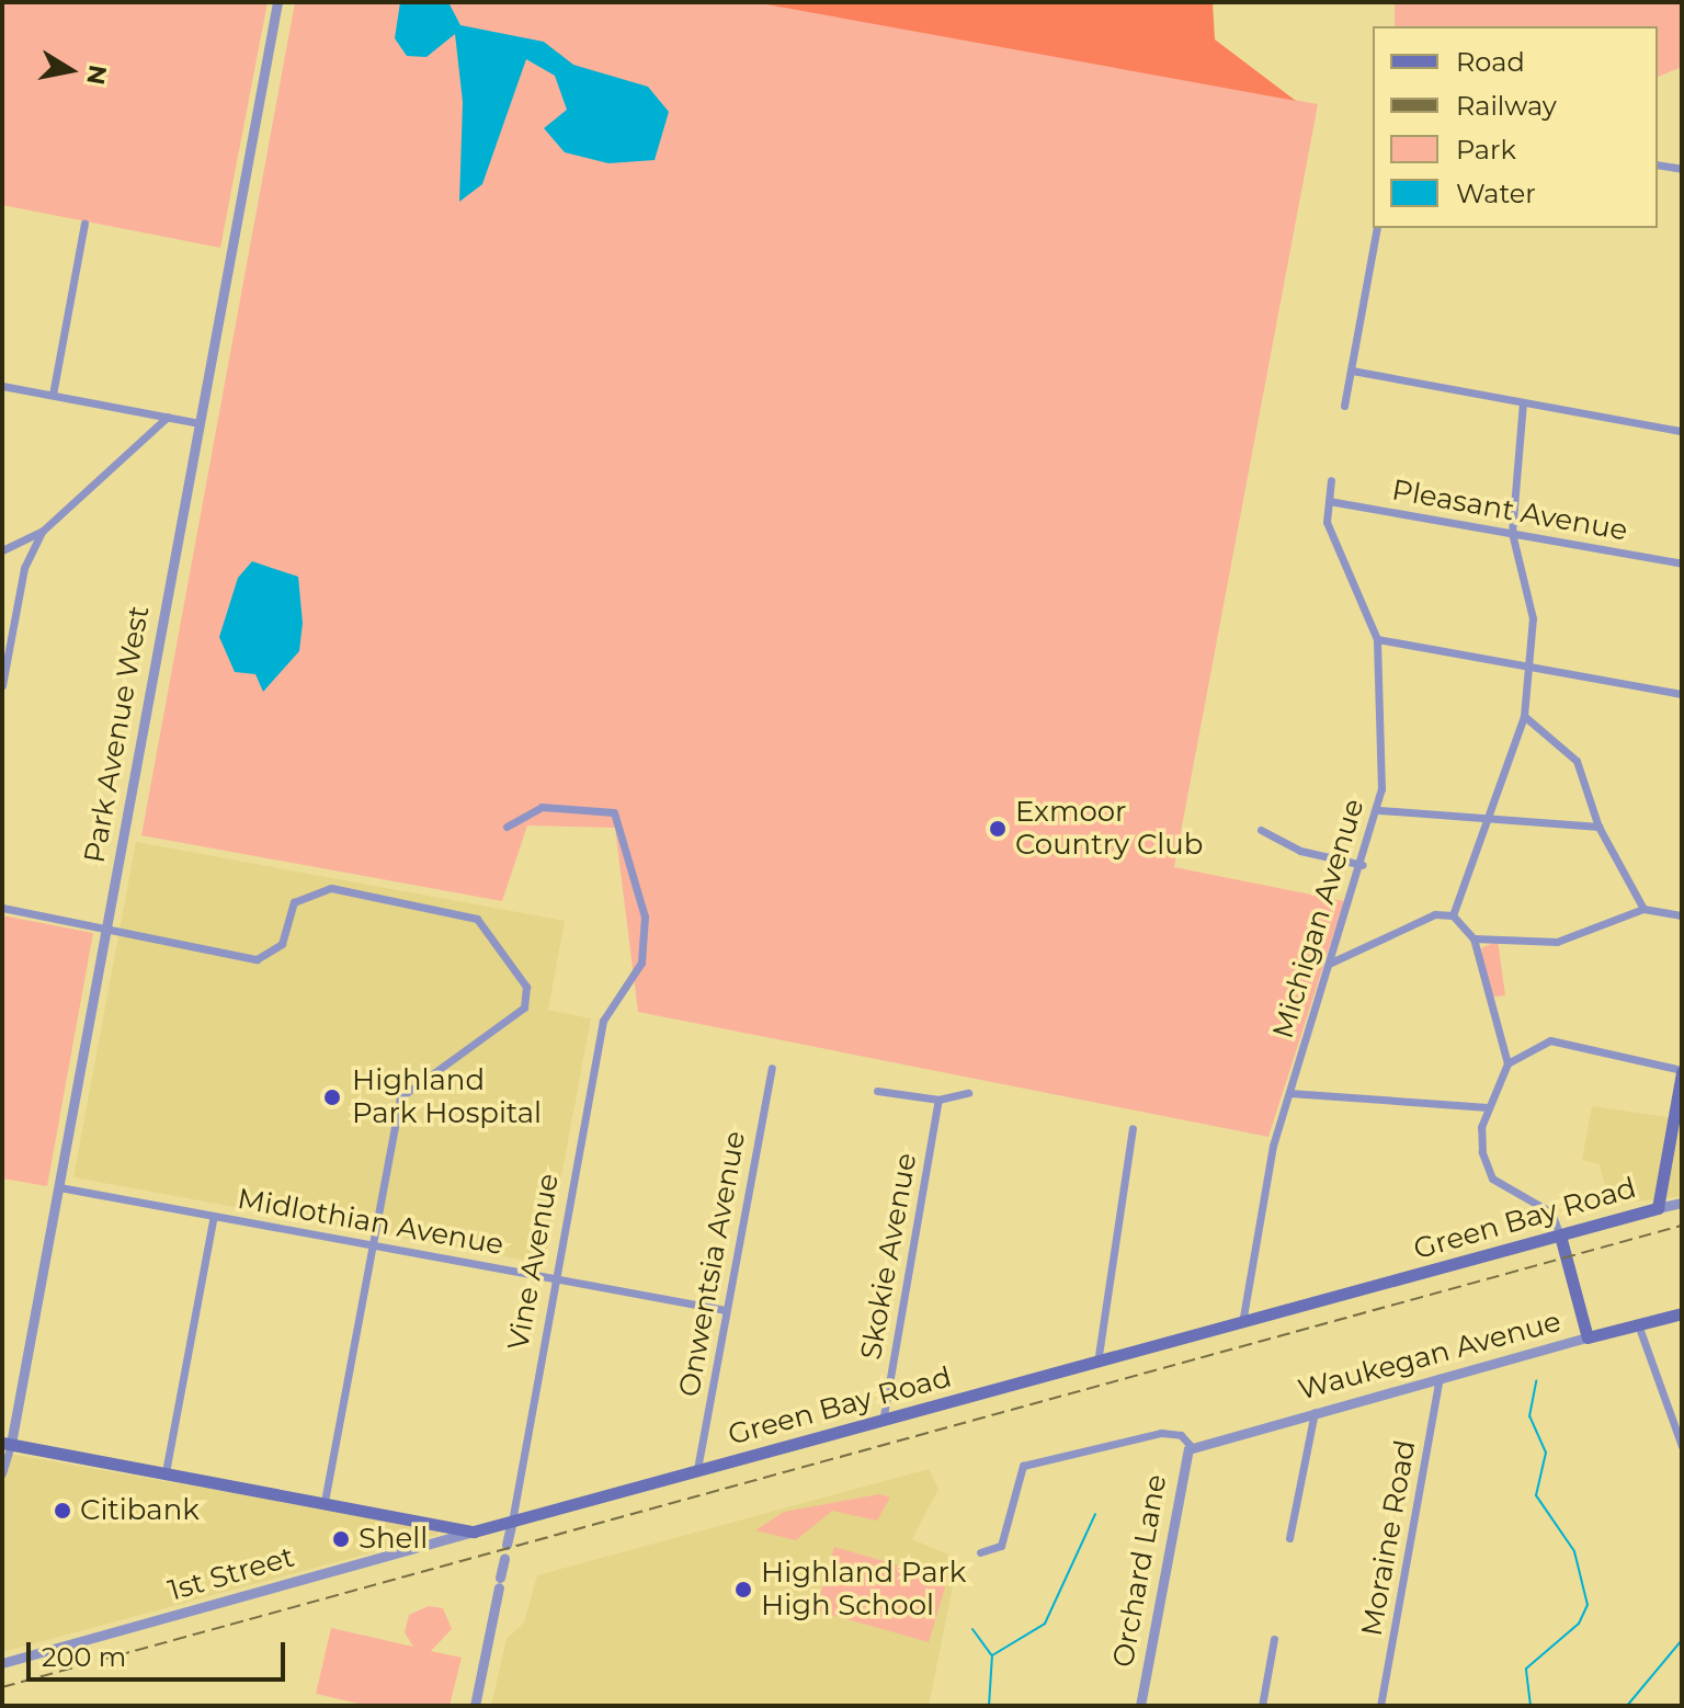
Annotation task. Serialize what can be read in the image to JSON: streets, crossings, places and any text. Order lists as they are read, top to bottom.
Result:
{
  "streets": {
    "main road": ["Green Bay Road", "Waukegan Avenue"],
    "street": [
      "Pleasant Avenue",
      "Park Avenue West",
      "Michigan Avenue",
      "Midlothian Avenue",
      "Skokie Avenue",
      "Vine Avenue",
      "Onwentsia Avenue",
      "Moraine Road",
      "Orchard Lane",
      "1st Street"
    ]
  },
  "crossings": [
    ["Pleasant Avenue", "Michigan Avenue"],
    ["Park Avenue West", "Green Bay Road"],
    ["Park Avenue West", "Midlothian Avenue"],
    ["Michigan Avenue", "Green Bay Road"],
    ["Green Bay Road", "Skokie Avenue"],
    ["Green Bay Road", "Vine Avenue"],
    ["Green Bay Road", "Onwentsia Avenue"],
    ["Green Bay Road", "1st Street"],
    ["Midlothian Avenue", "Vine Avenue"],
    ["Midlothian Avenue", "Onwentsia Avenue"],
    ["Waukegan Avenue", "Moraine Road"],
    ["Waukegan Avenue", "Orchard Lane"]
  ],
  "places": [
    "Exmoor Country Club",
    "Highland Park Hospital",
    "Citibank",
    "Shell",
    "Highland Park High School"
  ],
  "legend": [
    "Road",
    "Railway",
    "Park",
    "Water"
  ],
  "scale_bar": "200 m",
  "north": "right"
}
